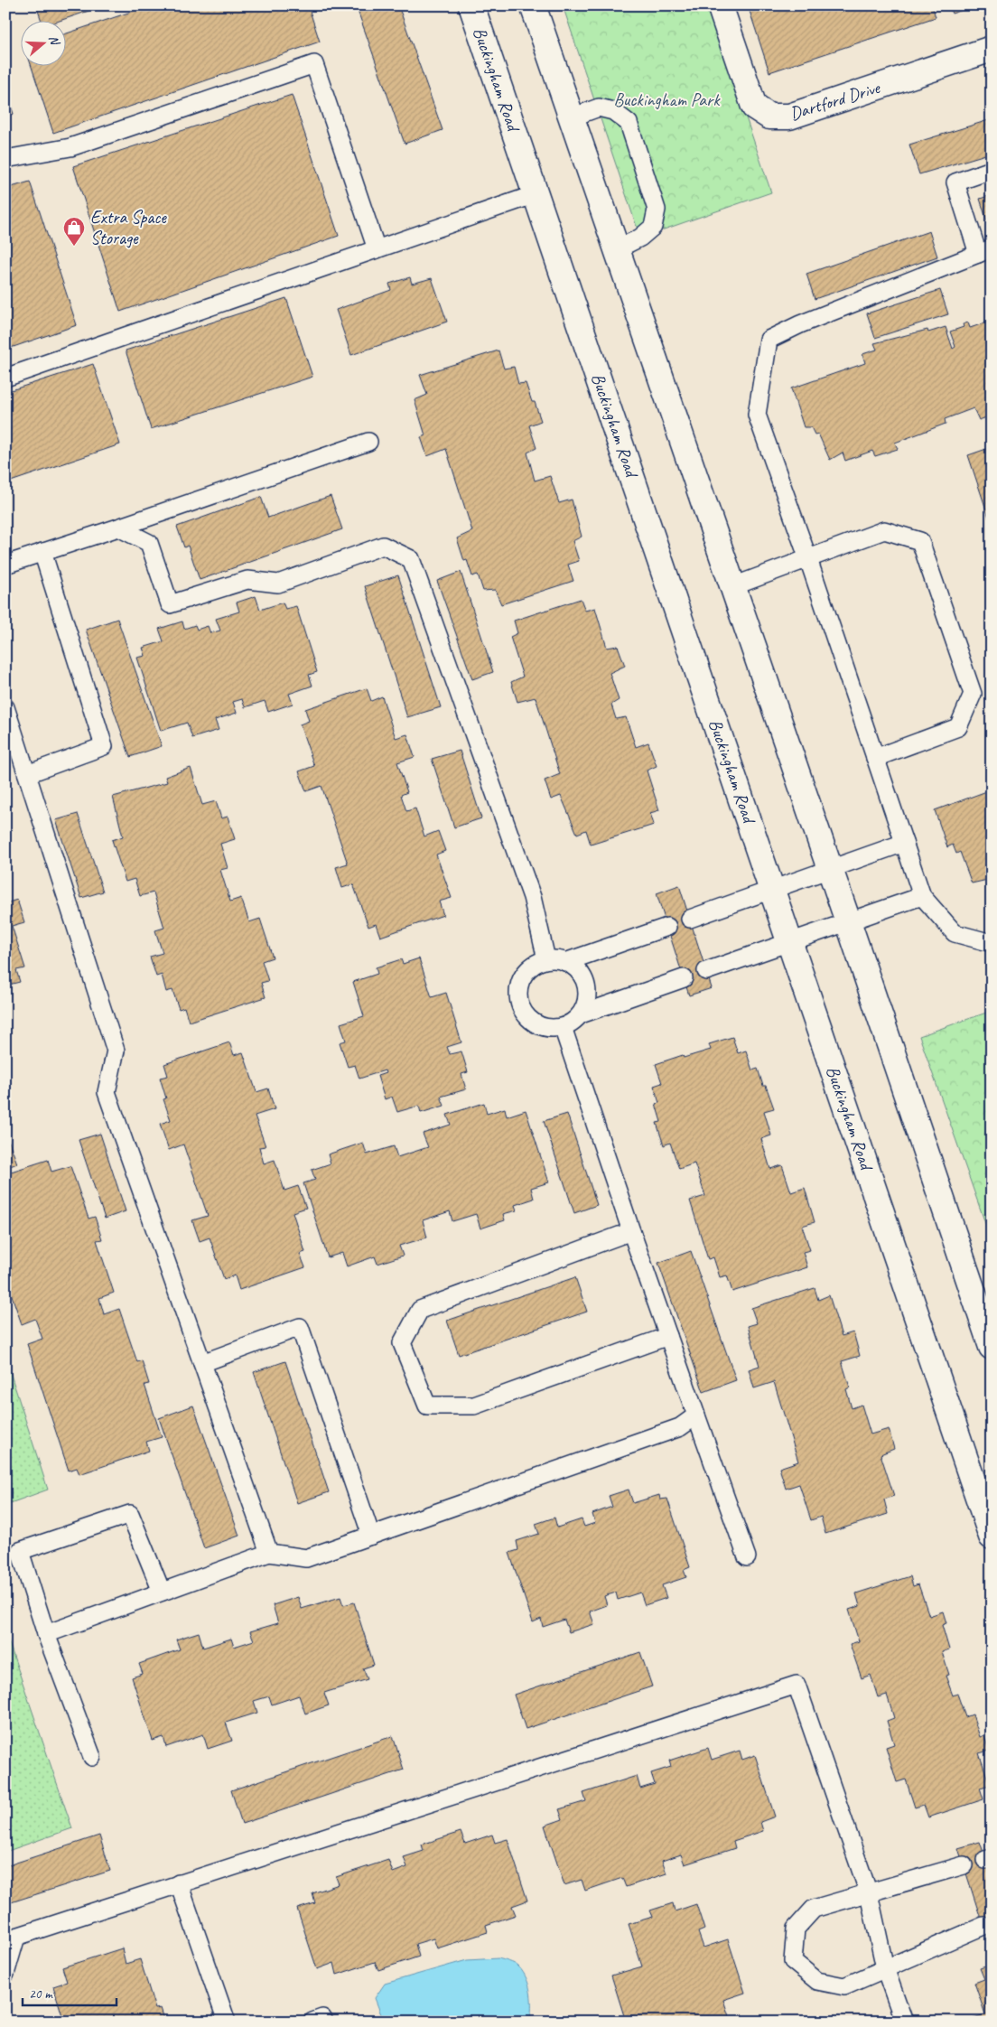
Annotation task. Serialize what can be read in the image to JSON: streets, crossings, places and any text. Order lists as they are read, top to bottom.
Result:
{
  "streets": {
    "street": ["Buckingham Road", "Dartford Drive"]
  },
  "parks": ["Buckingham Park"],
  "places": {
    "shop": ["Extra Space Storage"]
  },
  "scale_bar": "20 m",
  "north": "right"
}
